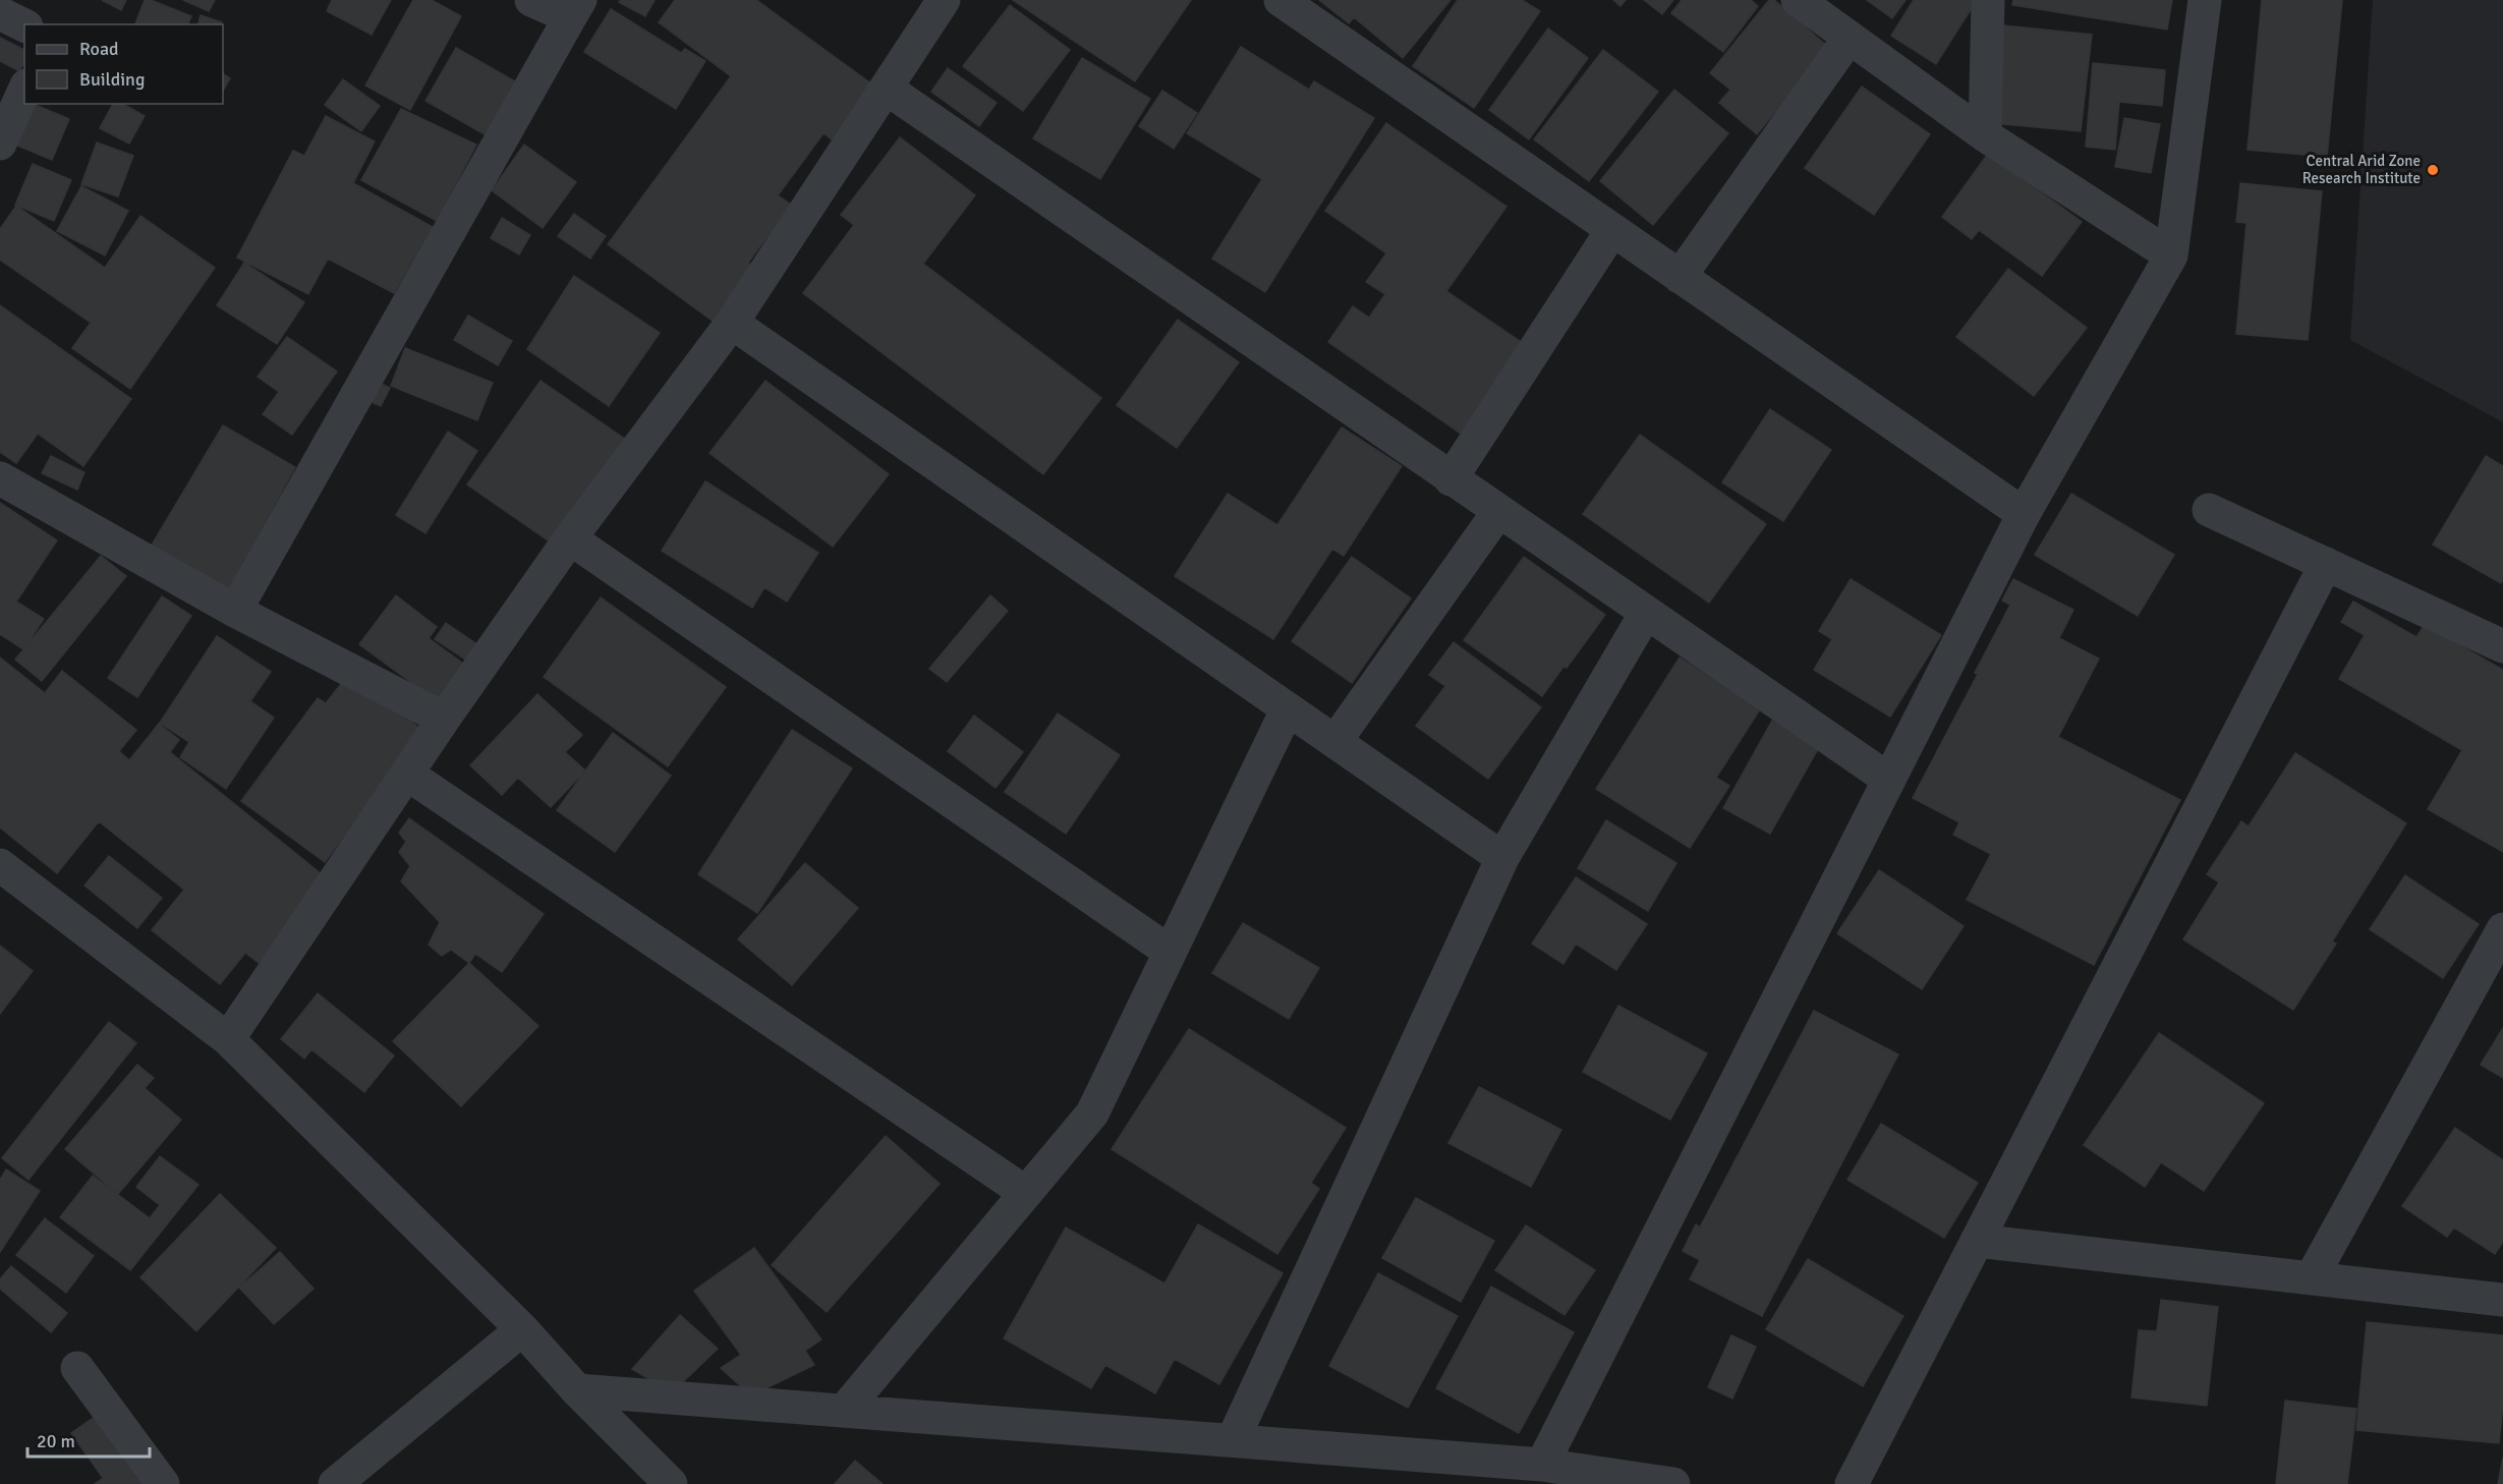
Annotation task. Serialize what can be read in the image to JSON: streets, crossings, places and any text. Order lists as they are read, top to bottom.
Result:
{
  "places": ["Central Arid Zone Research Institute"],
  "legend": ["Road", "Building"],
  "scale_bar": "20 m"
}
